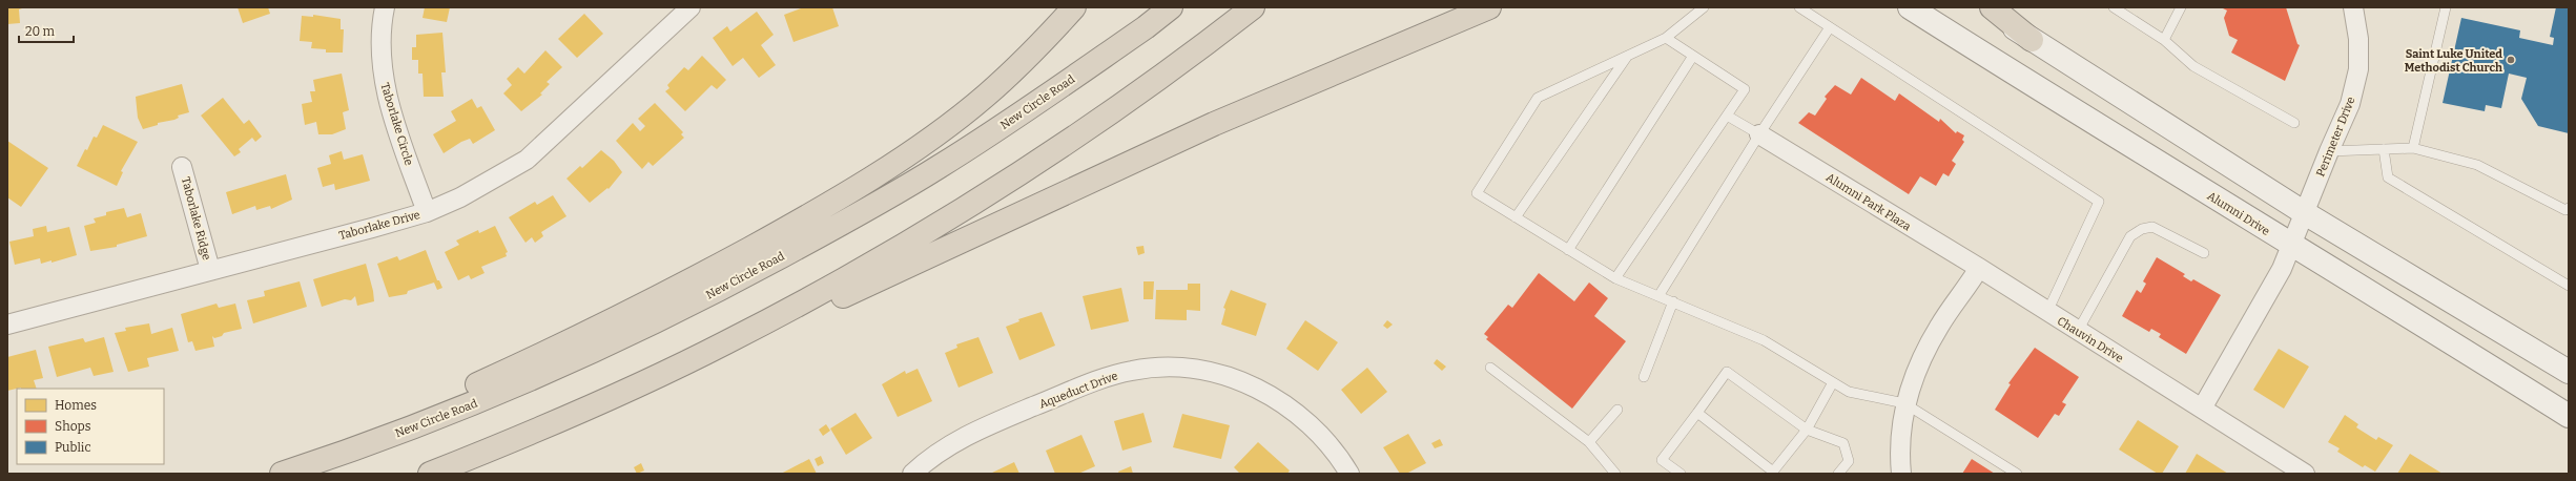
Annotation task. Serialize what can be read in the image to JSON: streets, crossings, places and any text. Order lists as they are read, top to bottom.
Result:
{
  "streets": {
    "highway": ["New Circle Road"],
    "main road": ["Alumni Drive"],
    "street": [
      "Taborlake Circle",
      "Perimeter Drive",
      "Alumni Park Plaza",
      "Taborlake Ridge",
      "Taborlake Drive",
      "Chauvin Drive",
      "Aqueduct Drive"
    ]
  },
  "crossings": [
    ["Taborlake Circle", "Taborlake Drive"],
    ["Alumni Park Plaza", "Chauvin Drive"],
    ["Taborlake Ridge", "Taborlake Drive"]
  ],
  "places": ["Saint Luke United Methodist Church"],
  "legend": ["Homes", "Shops", "Public"],
  "scale_bar": "20 m"
}
